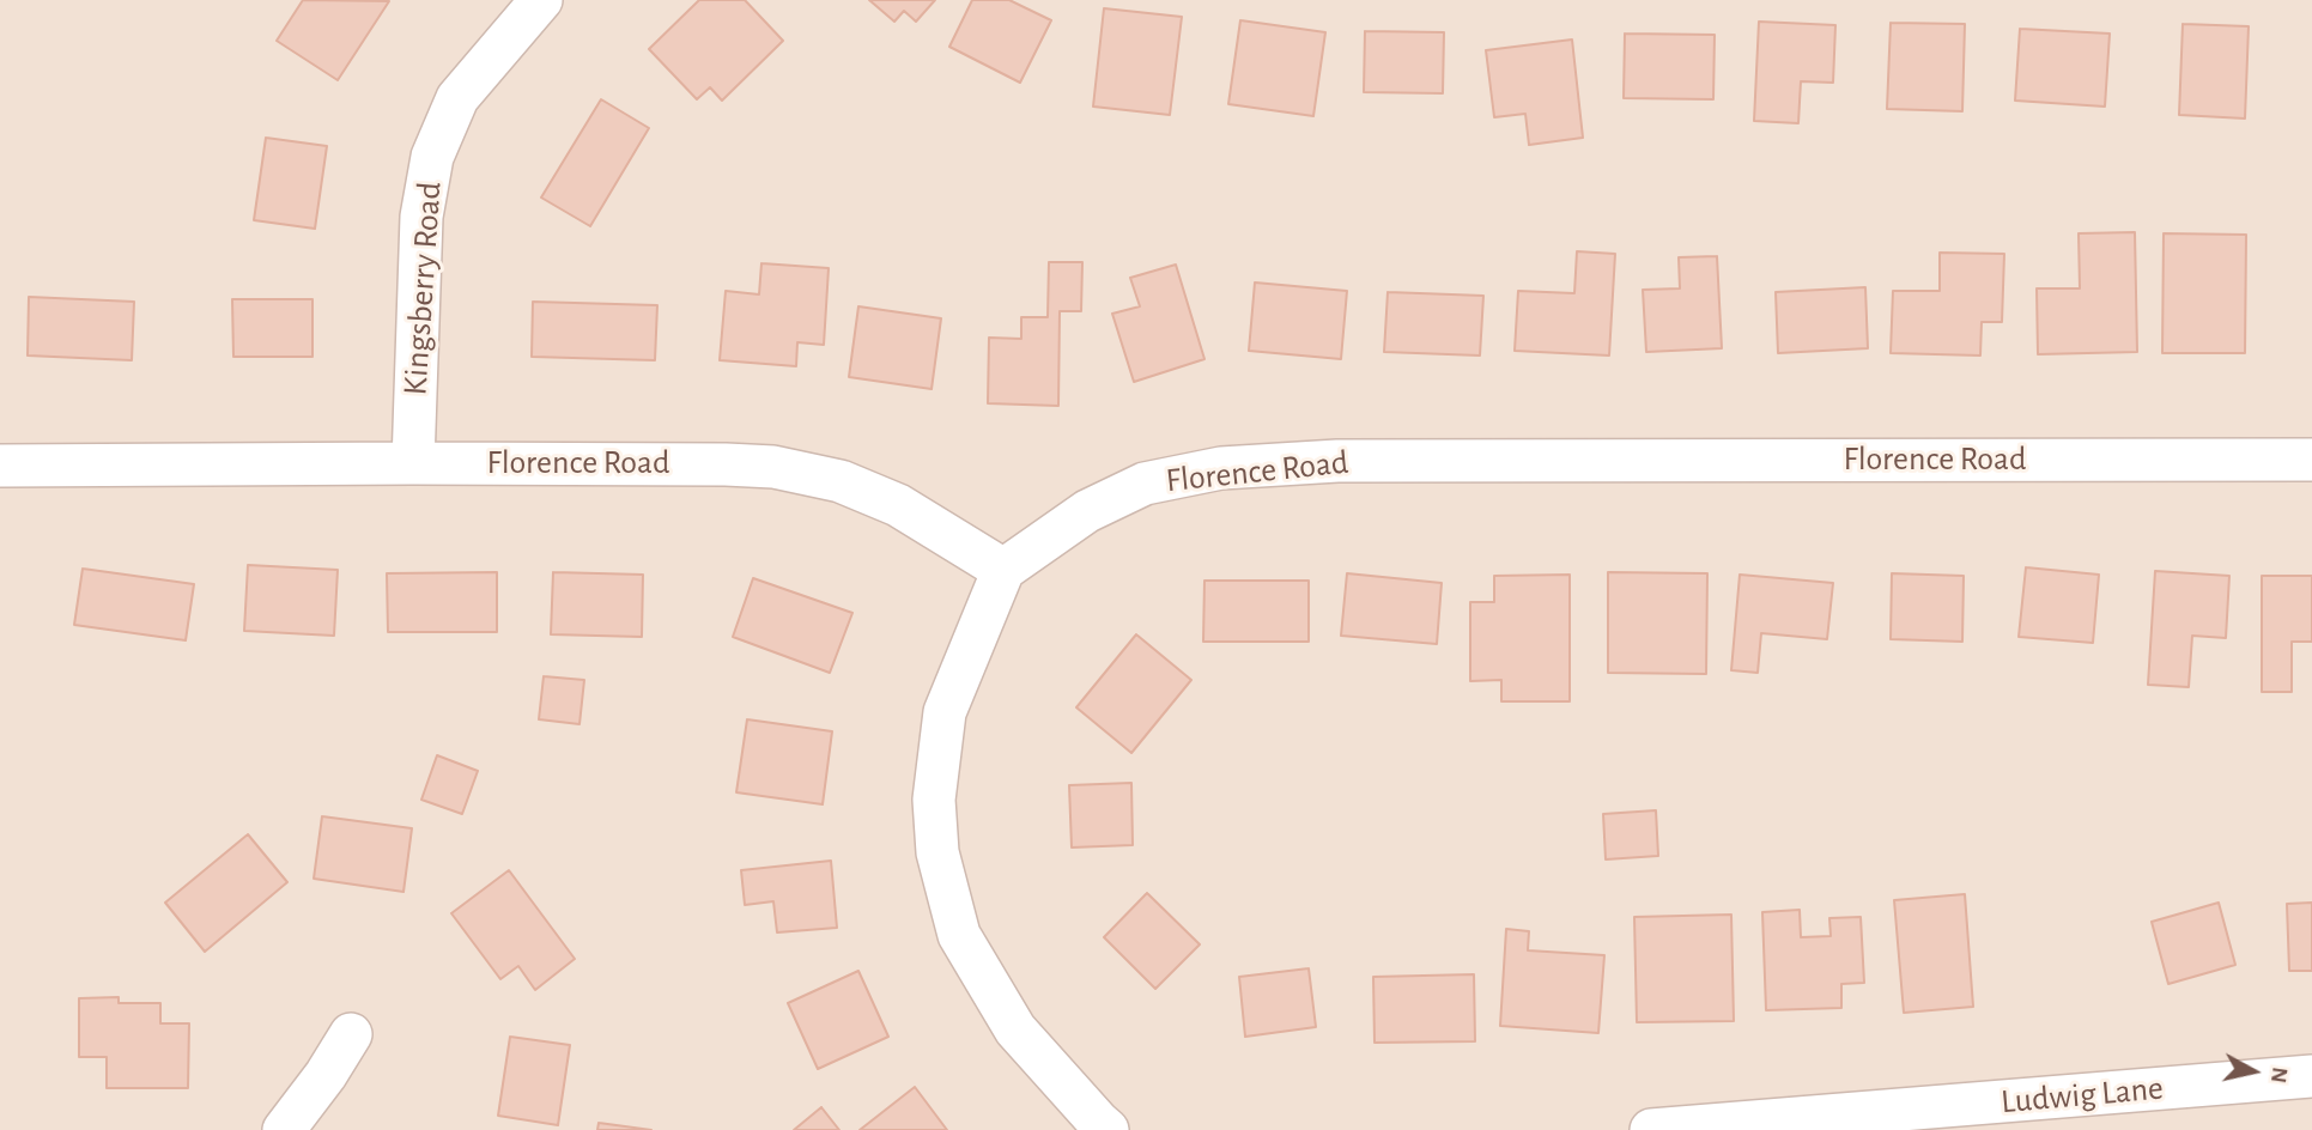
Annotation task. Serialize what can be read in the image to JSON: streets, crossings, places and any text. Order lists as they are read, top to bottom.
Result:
{
  "streets": {
    "street": ["Kingsberry Road", "Florence Road", "Ludwig Lane"]
  },
  "crossings": [
    ["Kingsberry Road", "Florence Road"]
  ],
  "north": "right"
}
